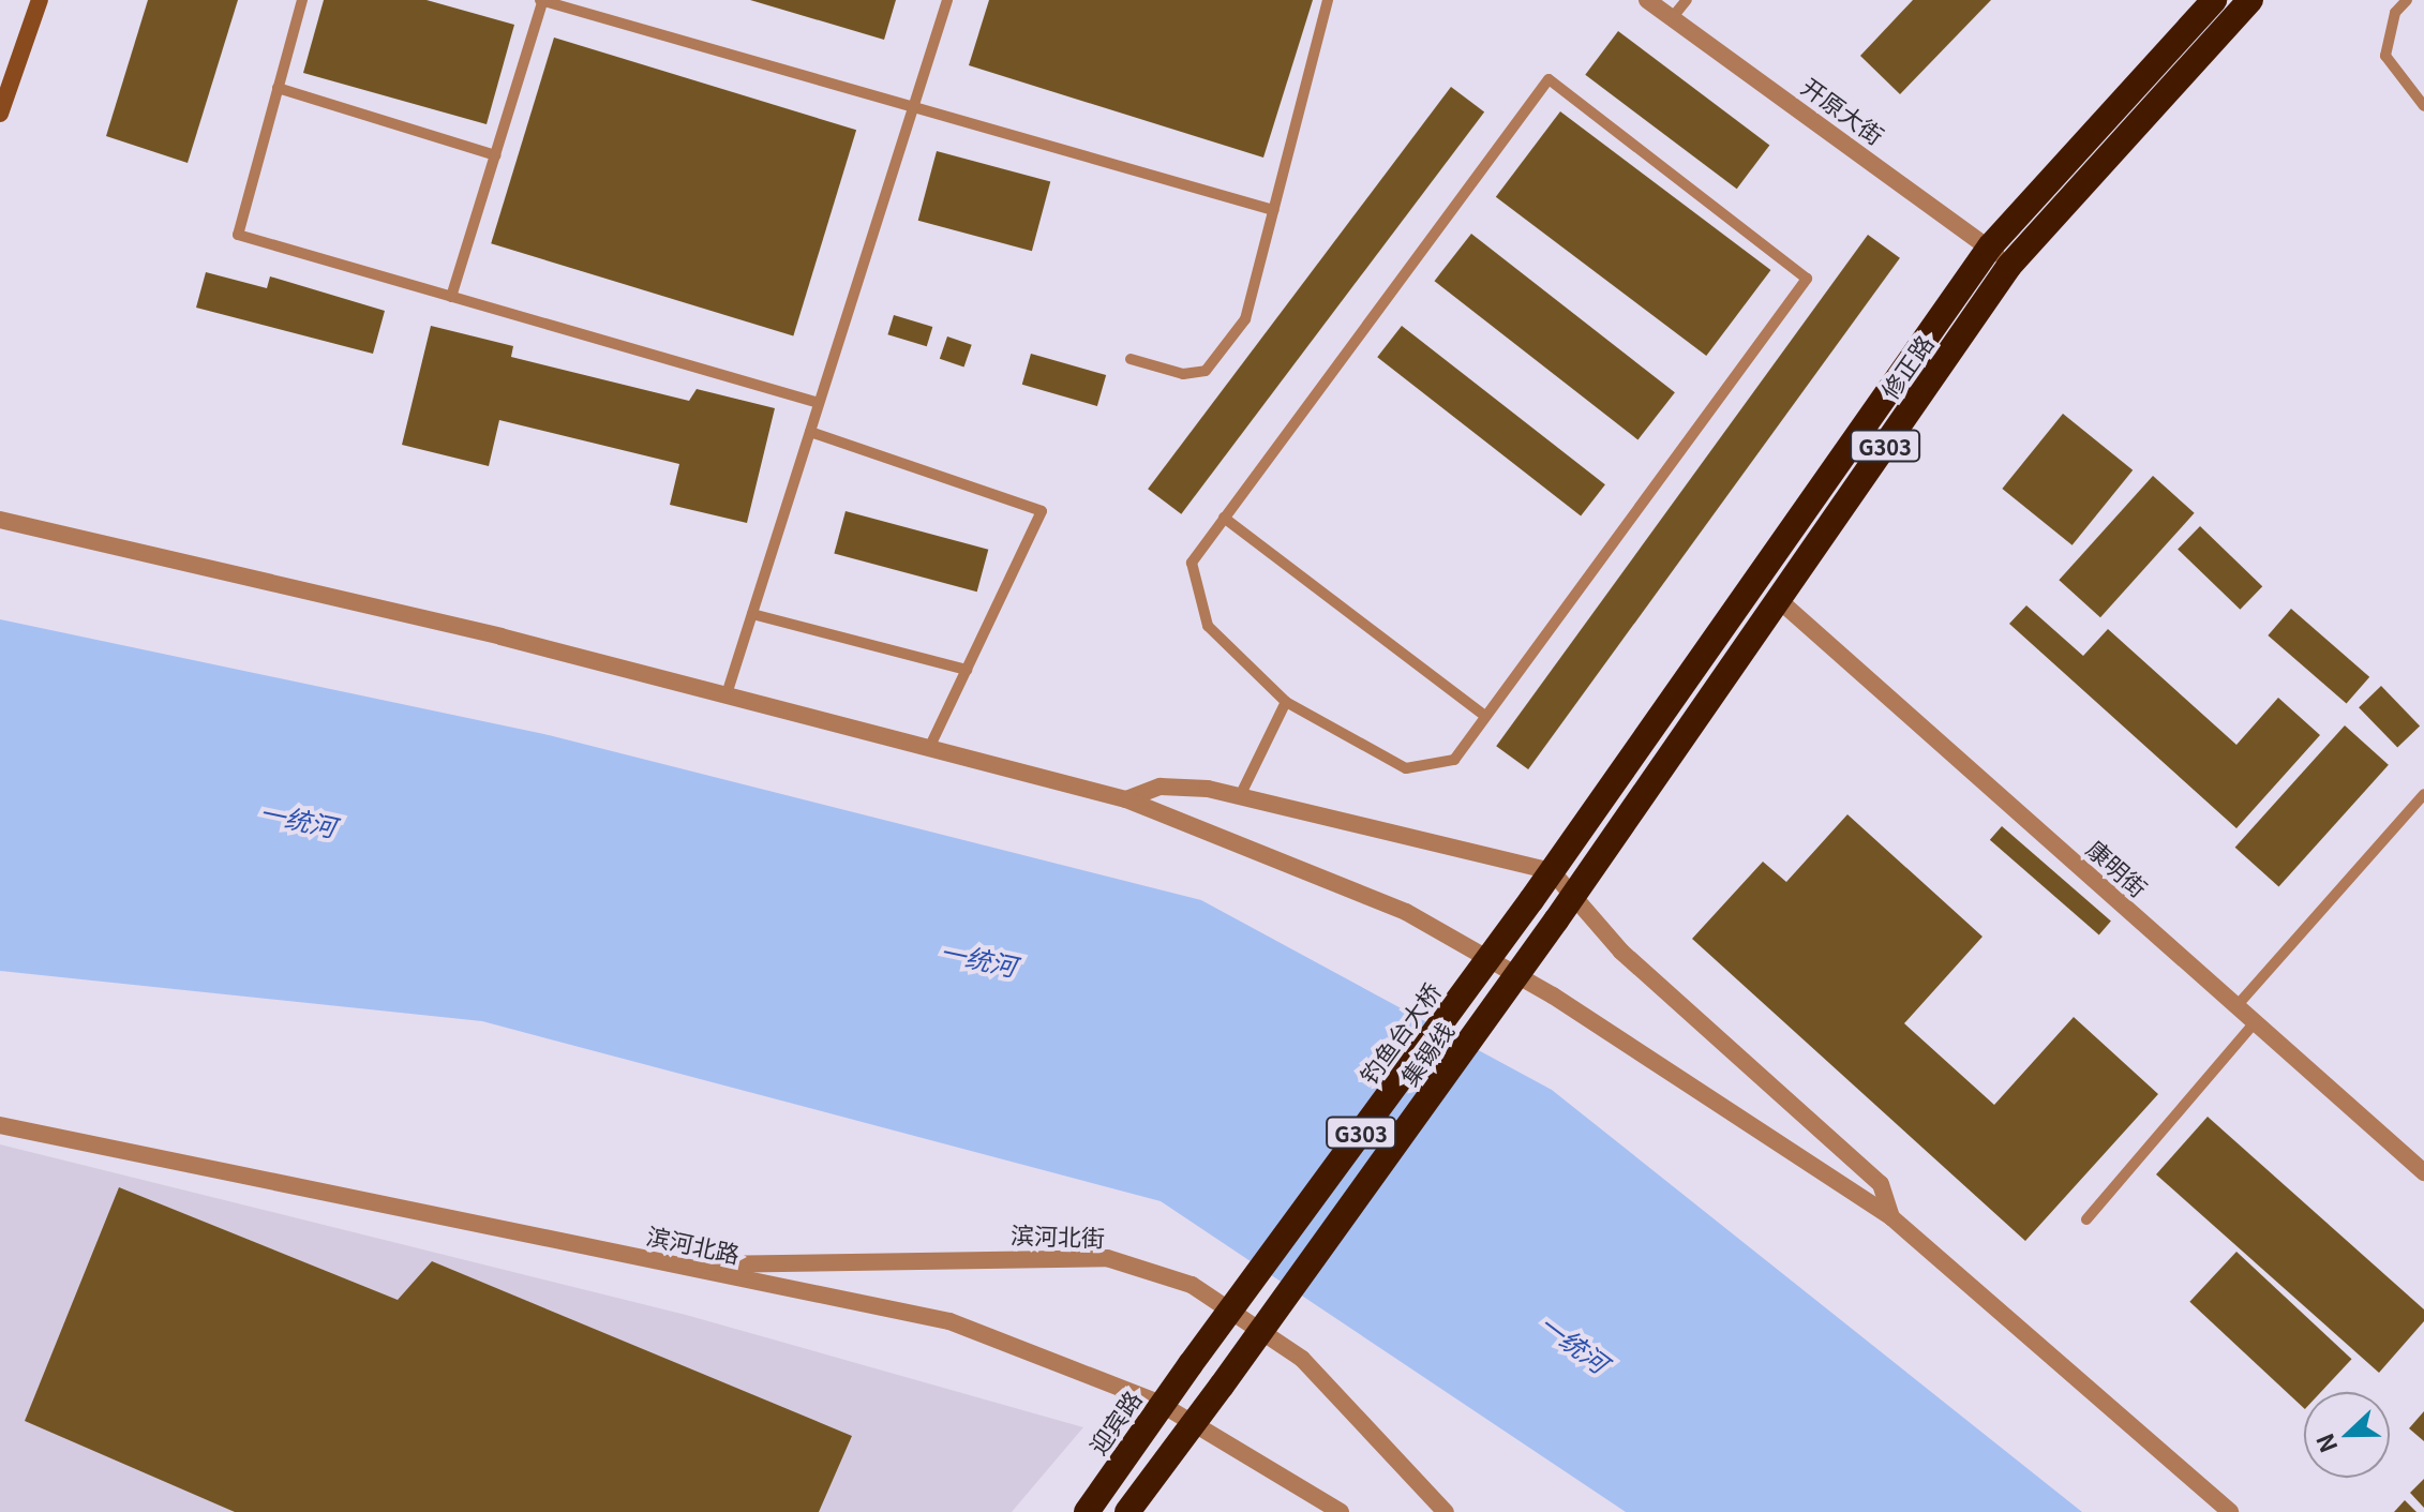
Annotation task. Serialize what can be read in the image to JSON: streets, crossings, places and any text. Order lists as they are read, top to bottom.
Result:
{
  "streets": {
    "highway": [
      "修正路",
      "G303",
      "钓鱼台大桥",
      "集锡线",
      "迎宾路"
    ],
    "street": [
      "开原大街",
      "康明街",
      "滨河北街",
      "滨河北路"
    ]
  },
  "crossings": [
    ["开原大街", "修正路"],
    ["修正路", "康明街"],
    ["修正路", "钓鱼台大桥"],
    ["修正路", "集锡线"],
    ["G303", "集锡线"],
    ["G303", "滨河北路"],
    ["钓鱼台大桥", "迎宾路"],
    ["集锡线", "滨河北路"],
    ["滨河北街", "滨河北路"],
    ["滨河北路", "迎宾路"]
  ],
  "water": ["一统河"],
  "north": "left"
}
